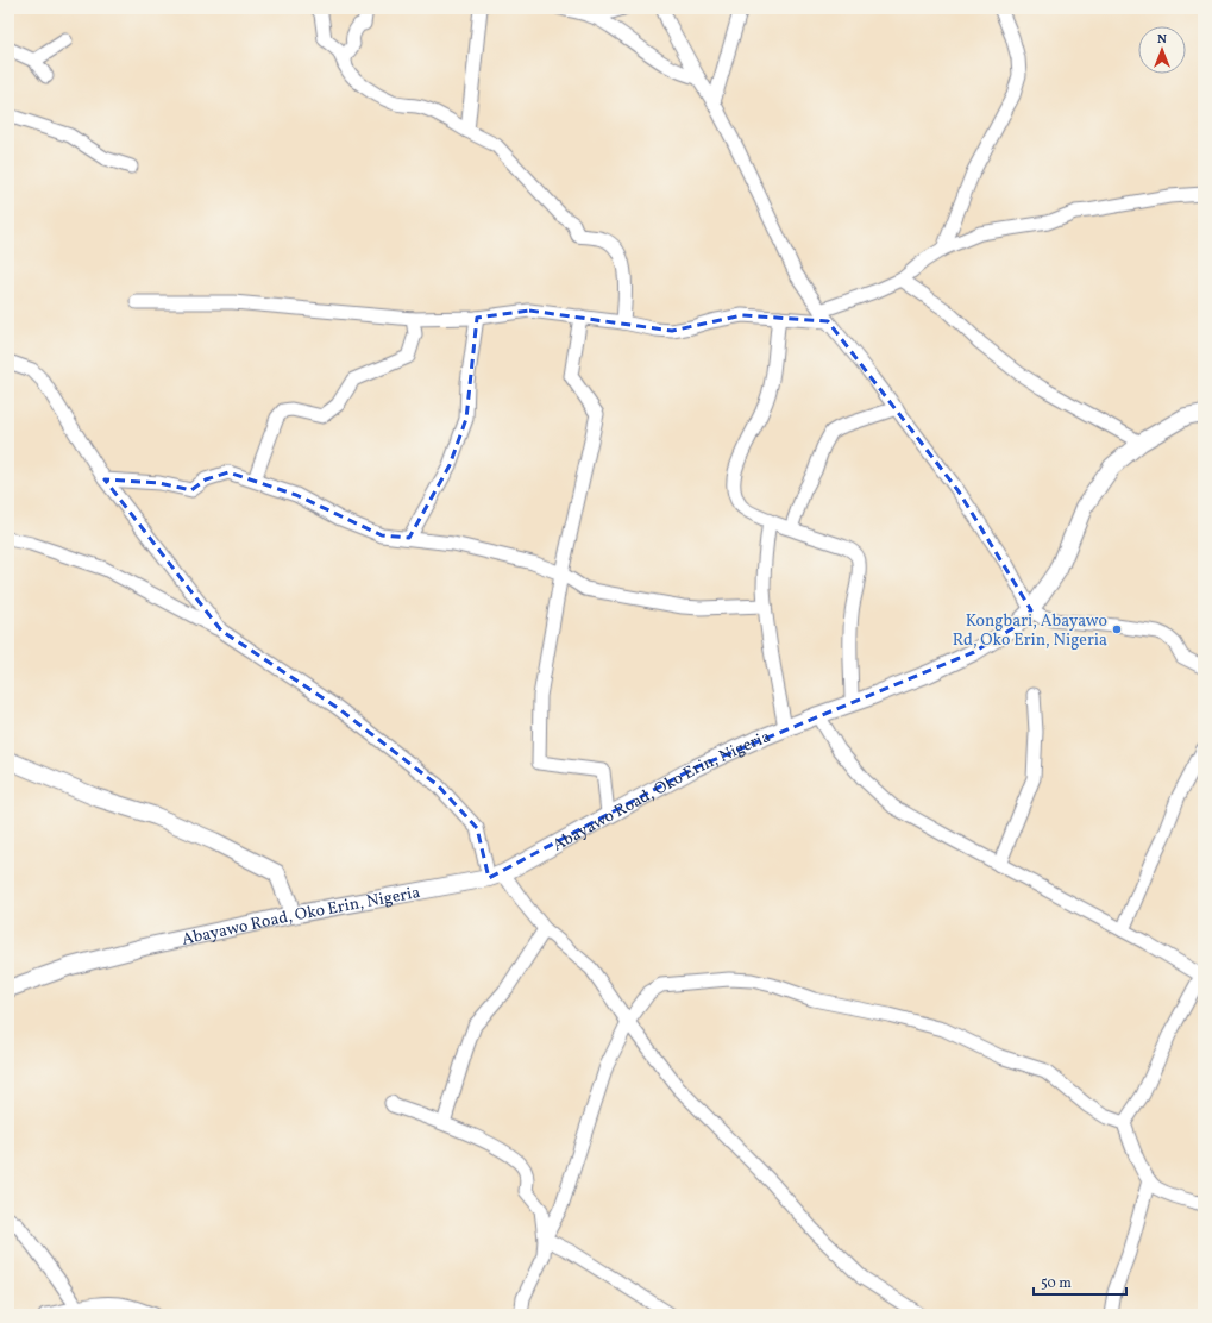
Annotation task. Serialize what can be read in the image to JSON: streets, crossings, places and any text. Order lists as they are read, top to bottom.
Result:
{
  "streets": {
    "street": ["Abayawo Road, Oko Erin, Nigeria"]
  },
  "places": ["Kongbari, Abayawo Rd, Oko Erin, Nigeria"],
  "scale_bar": "50 m",
  "north": "top"
}
